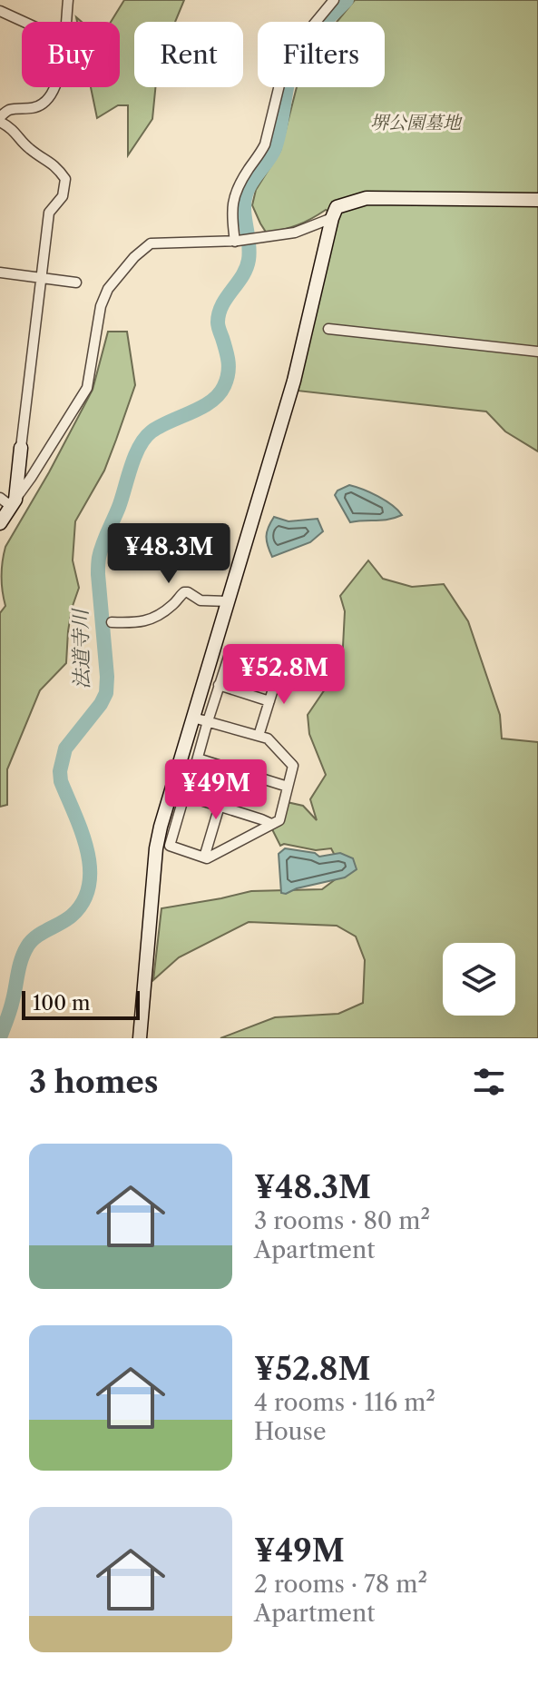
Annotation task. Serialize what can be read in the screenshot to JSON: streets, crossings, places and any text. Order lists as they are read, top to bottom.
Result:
{
  "water": ["法道寺川"],
  "parks": ["堺公園墓地"],
  "scale_bar": "100 m",
  "page": {
    "chip": ["Buy", "Rent", "Filters"],
    "price": ["¥48.3M", "¥52.8M", "¥49M"],
    "scale": "100 m",
    "heading": "3 homes",
    "list": [
      {
        "name": "¥48.3M",
        "note": "3 rooms · 80 m² · Apartment"
      },
      {
        "name": "¥52.8M",
        "note": "4 rooms · 116 m² · House"
      },
      {
        "name": "¥49M",
        "note": "2 rooms · 78 m² · Apartment"
      }
    ]
  }
}
